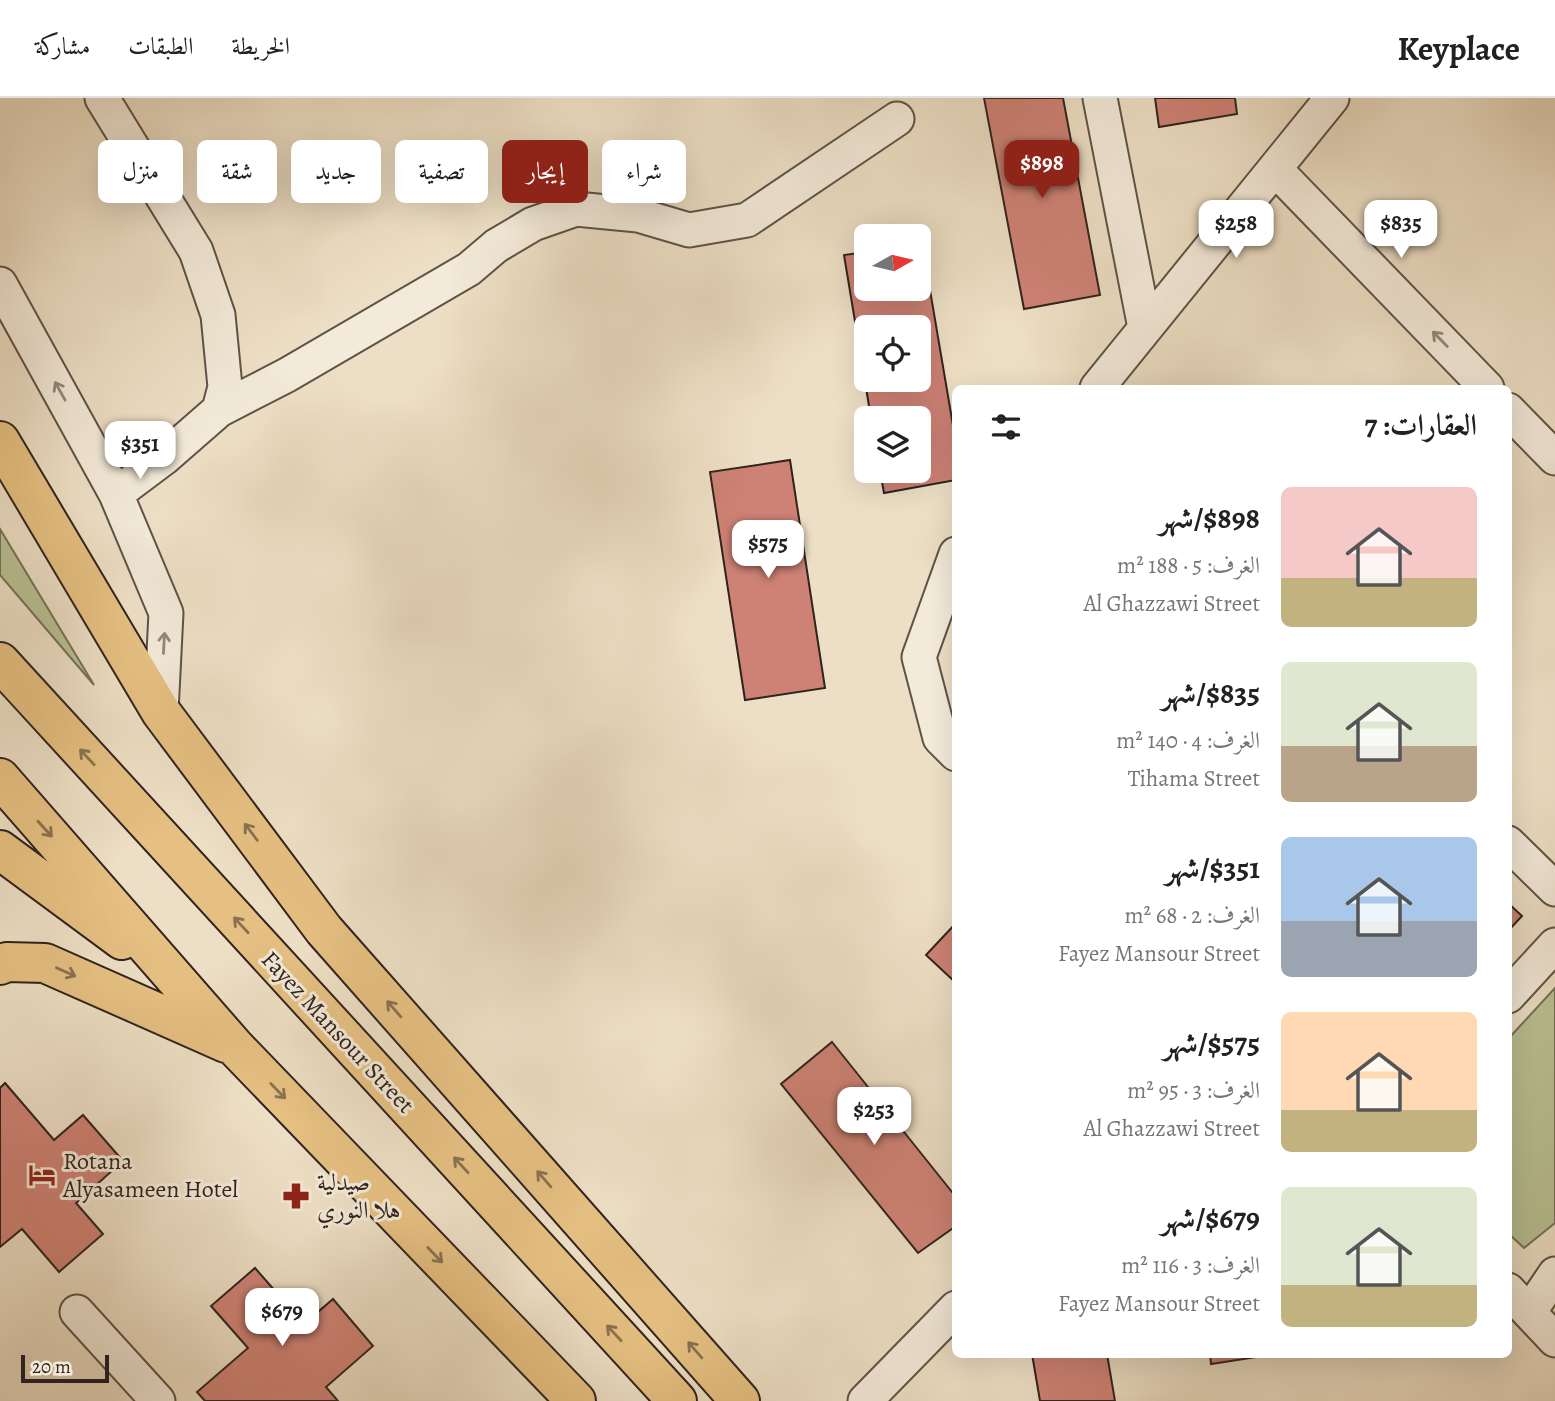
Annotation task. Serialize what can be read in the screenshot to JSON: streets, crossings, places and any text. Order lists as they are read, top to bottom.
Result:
{
  "streets": {
    "highway": ["Fayez Mansour Street"]
  },
  "places": {
    "hotel": ["Rotana Alyasameen Hotel"],
    "pharmacy": ["صيدلية هلا النوري"]
  },
  "scale_bar": "20 m",
  "north": "right",
  "page": {
    "header": "Keyplace",
    "nav": ["الخريطة", "الطبقات", "مشاركة"],
    "price": [
      "$898",
      "$258",
      "$835",
      "$351",
      "$575",
      "$253",
      "$679"
    ],
    "chip": [
      "شراء",
      "إيجار",
      "تصفية",
      "جديد",
      "شقة",
      "منزل"
    ],
    "heading": "العقارات: 7",
    "list": [
      {
        "name": "$898/شهر",
        "note": "الغرف: 5 · 188 m² · Al Ghazzawi Street"
      },
      {
        "name": "$835/شهر",
        "note": "الغرف: 4 · 140 m² · Tihama Street"
      },
      {
        "name": "$351/شهر",
        "note": "الغرف: 2 · 68 m² · Fayez Mansour Street"
      },
      {
        "name": "$575/شهر",
        "note": "الغرف: 3 · 95 m² · Al Ghazzawi Street"
      },
      {
        "name": "$679/شهر",
        "note": "الغرف: 3 · 116 m² · Fayez Mansour Street"
      }
    ],
    "scale": "20 m"
  }
}
